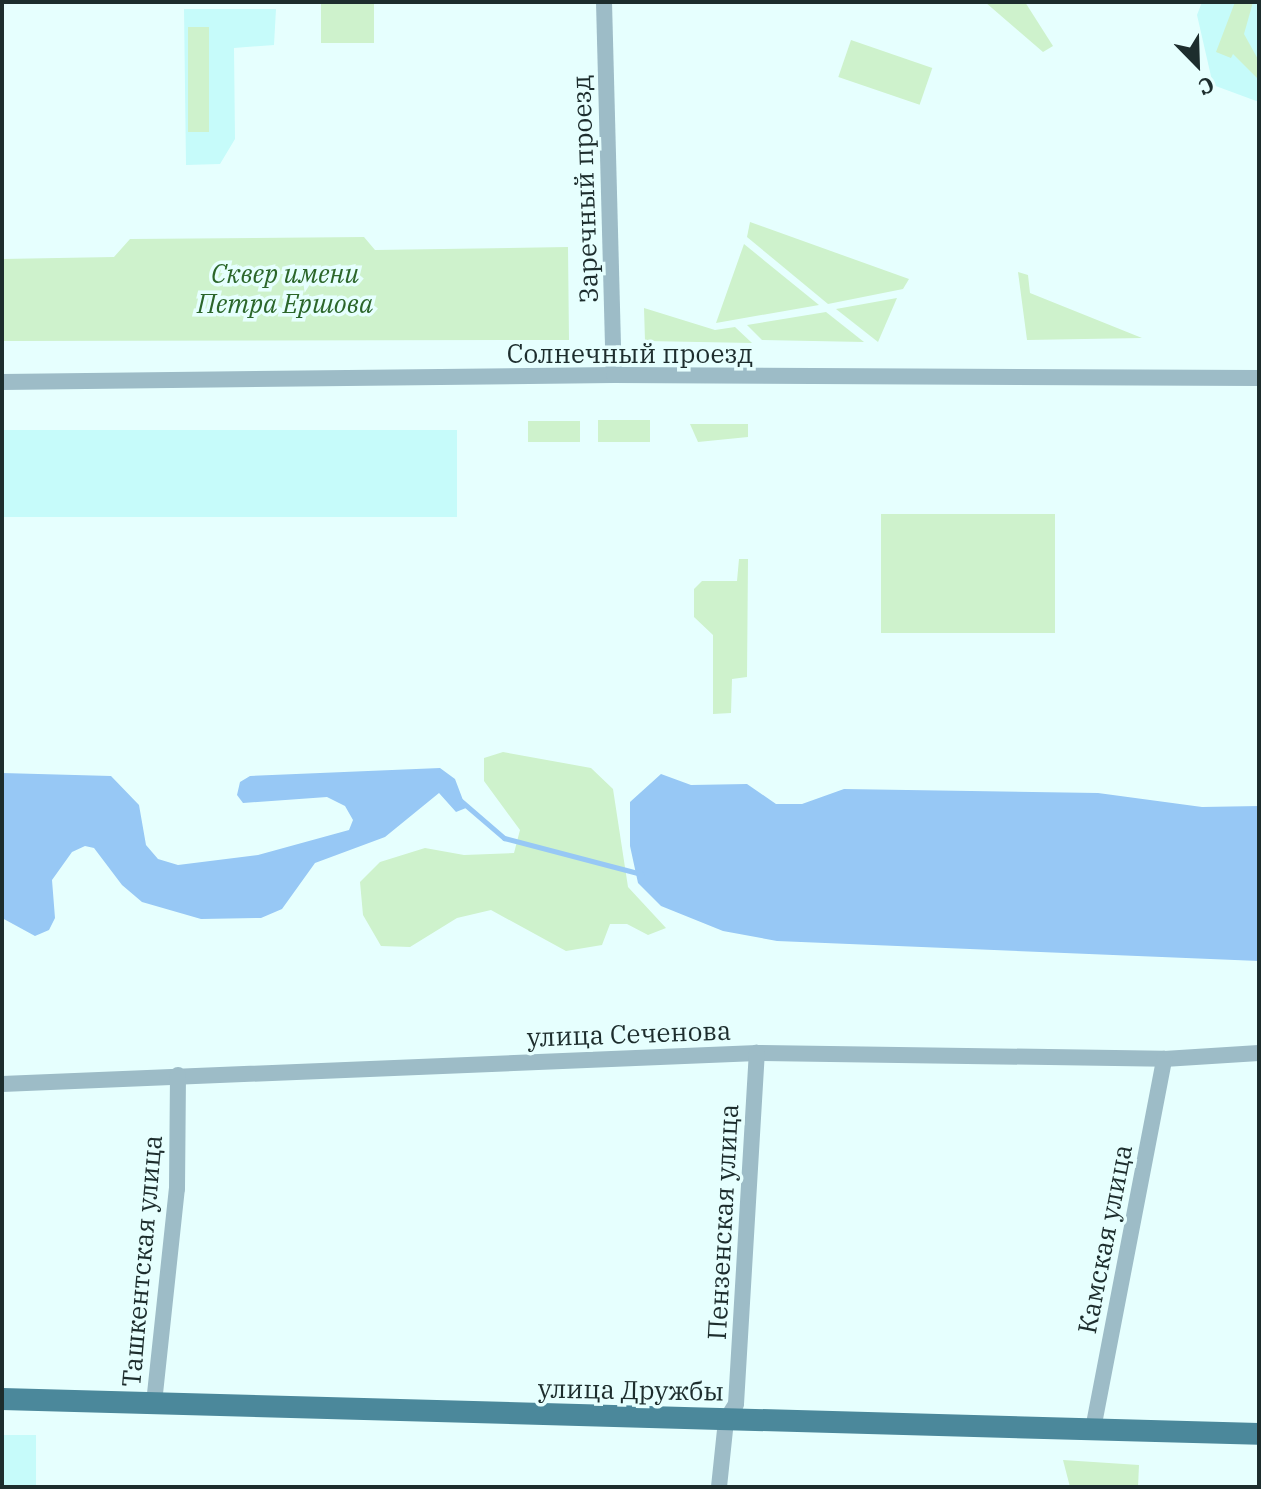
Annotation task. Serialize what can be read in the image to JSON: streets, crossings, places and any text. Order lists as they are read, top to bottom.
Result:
{
  "streets": {
    "main road": ["улица Дружбы"],
    "street": [
      "Заречный проезд",
      "Солнечный проезд",
      "улица Сеченова",
      "Пензенская улица",
      "Камская улица",
      "Ташкентская улица"
    ]
  },
  "crossings": [
    ["Заречный проезд", "Солнечный проезд"],
    ["улица Сеченова", "Пензенская улица"],
    ["улица Сеченова", "Камская улица"],
    ["улица Сеченова", "Ташкентская улица"],
    ["Пензенская улица", "улица Дружбы"],
    ["Камская улица", "улица Дружбы"],
    ["Ташкентская улица", "улица Дружбы"]
  ],
  "parks": ["Сквер имени Петра Ершова"],
  "north": "bottom right"
}
